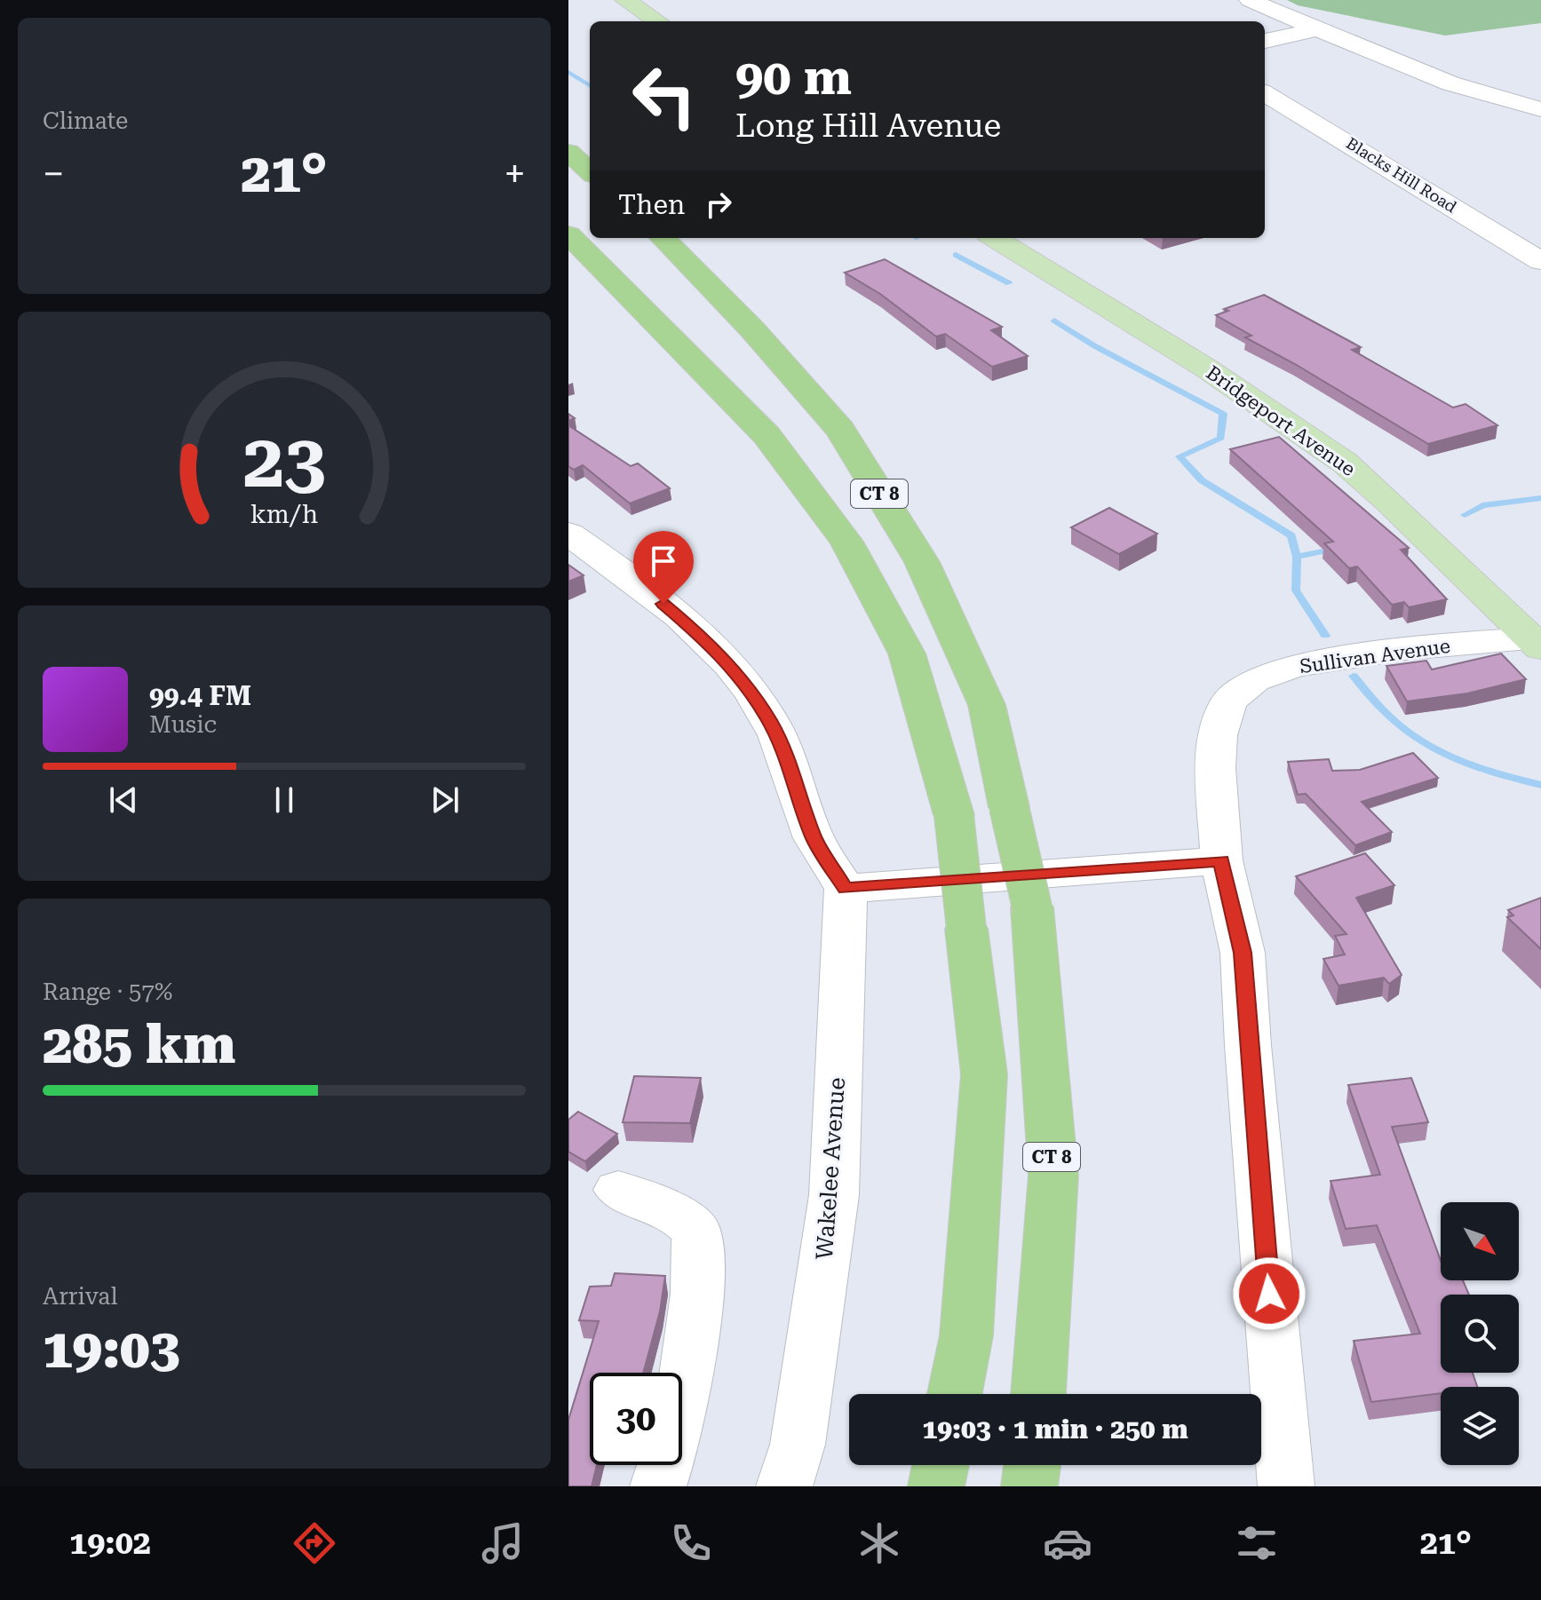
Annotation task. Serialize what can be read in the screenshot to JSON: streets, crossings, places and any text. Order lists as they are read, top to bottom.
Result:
{
  "streets": {
    "highway": ["CT 8"],
    "main road": ["Bridgeport Avenue"],
    "street": ["Blacks Hill Road", "Sullivan Avenue", "Wakelee Avenue"]
  },
  "crossings": [
    ["Bridgeport Avenue", "Sullivan Avenue"]
  ],
  "north": "bottom right",
  "page": {
    "tile": [
      "Climate",
      ["Range · 57%", "285 km"],
      ["Arrival", "19:03"]
    ],
    "turn": ["90 m", "Long Hill Avenue"],
    "heat": ["−", "21°", "+"],
    "then": "Then",
    "song": ["99.4 FM", "Music"],
    "limit": "30",
    "trip": "19:03 · 1 min · 250 m",
    "tabs": ["19:02", "21°"],
    "gauge": ["23", "km/h"]
  }
}
